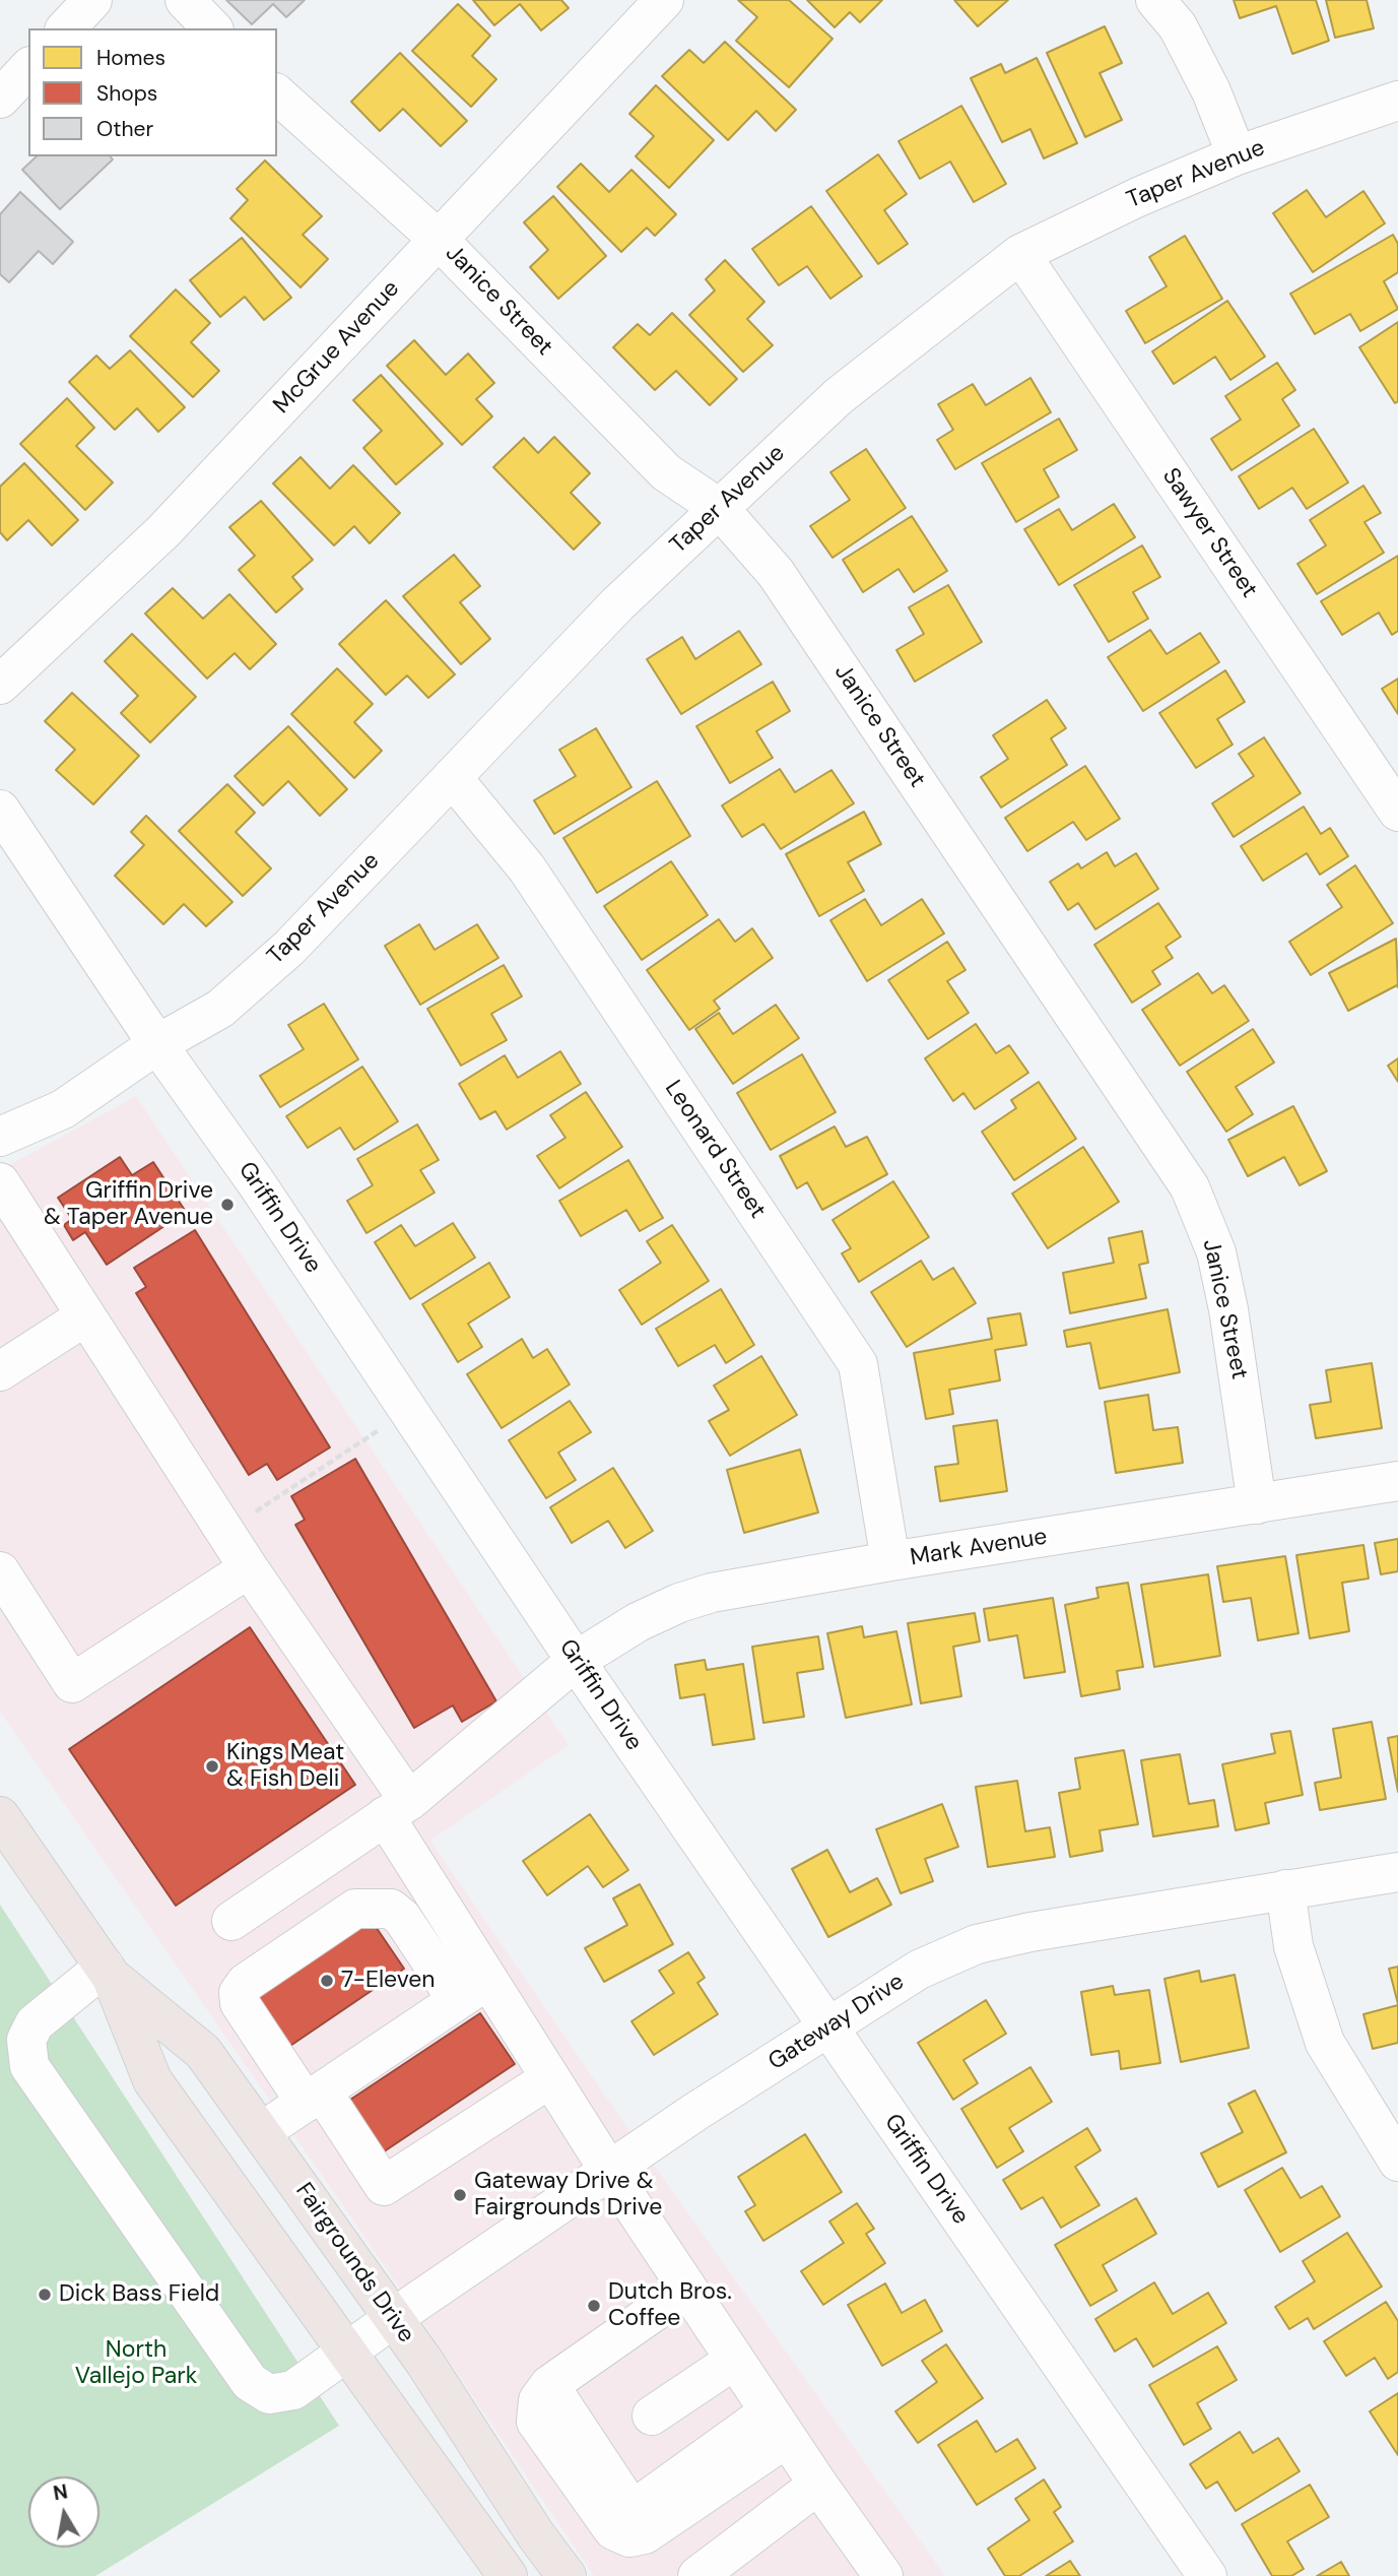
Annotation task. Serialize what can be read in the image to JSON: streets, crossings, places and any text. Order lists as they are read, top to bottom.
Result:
{
  "streets": {
    "main road": ["Fairgrounds Drive"],
    "street": [
      "Taper Avenue",
      "Janice Street",
      "McGrue Avenue",
      "Sawyer Street",
      "Leonard Street",
      "Griffin Drive",
      "Mark Avenue",
      "Gateway Drive"
    ]
  },
  "crossings": [
    ["Taper Avenue", "Janice Street"],
    ["Taper Avenue", "Sawyer Street"],
    ["Taper Avenue", "Leonard Street"],
    ["Taper Avenue", "Griffin Drive"],
    ["Janice Street", "McGrue Avenue"],
    ["Janice Street", "Mark Avenue"],
    ["Leonard Street", "Mark Avenue"],
    ["Griffin Drive", "Mark Avenue"],
    ["Griffin Drive", "Gateway Drive"],
    ["Gateway Drive", "Fairgrounds Drive"]
  ],
  "parks": ["North Vallejo Park"],
  "places": [
    "Griffin Drive & Taper Avenue",
    "Kings Meat & Fish Deli",
    "7-Eleven",
    "Gateway Drive & Fairgrounds Drive",
    "Dick Bass Field",
    "Dutch Bros. Coffee"
  ],
  "legend": ["Homes", "Shops", "Other"],
  "north": "top"
}
